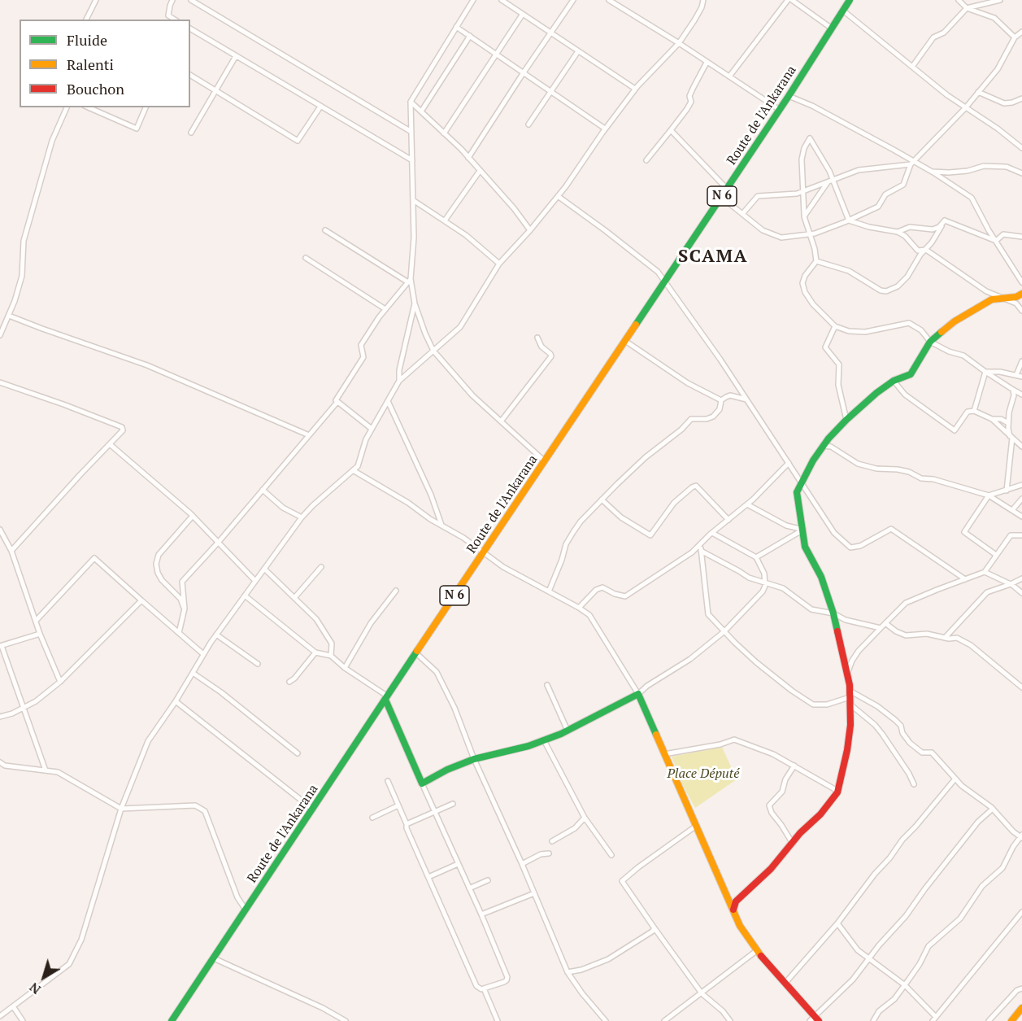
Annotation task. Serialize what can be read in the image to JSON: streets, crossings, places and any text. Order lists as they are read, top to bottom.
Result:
{
  "streets": {
    "street": ["Route de l'Ankarana", "N 6"]
  },
  "districts": ["SCAMA"],
  "parks": ["Place Député"],
  "legend": ["Fluide", "Ralenti", "Bouchon"],
  "north": "bottom left"
}
